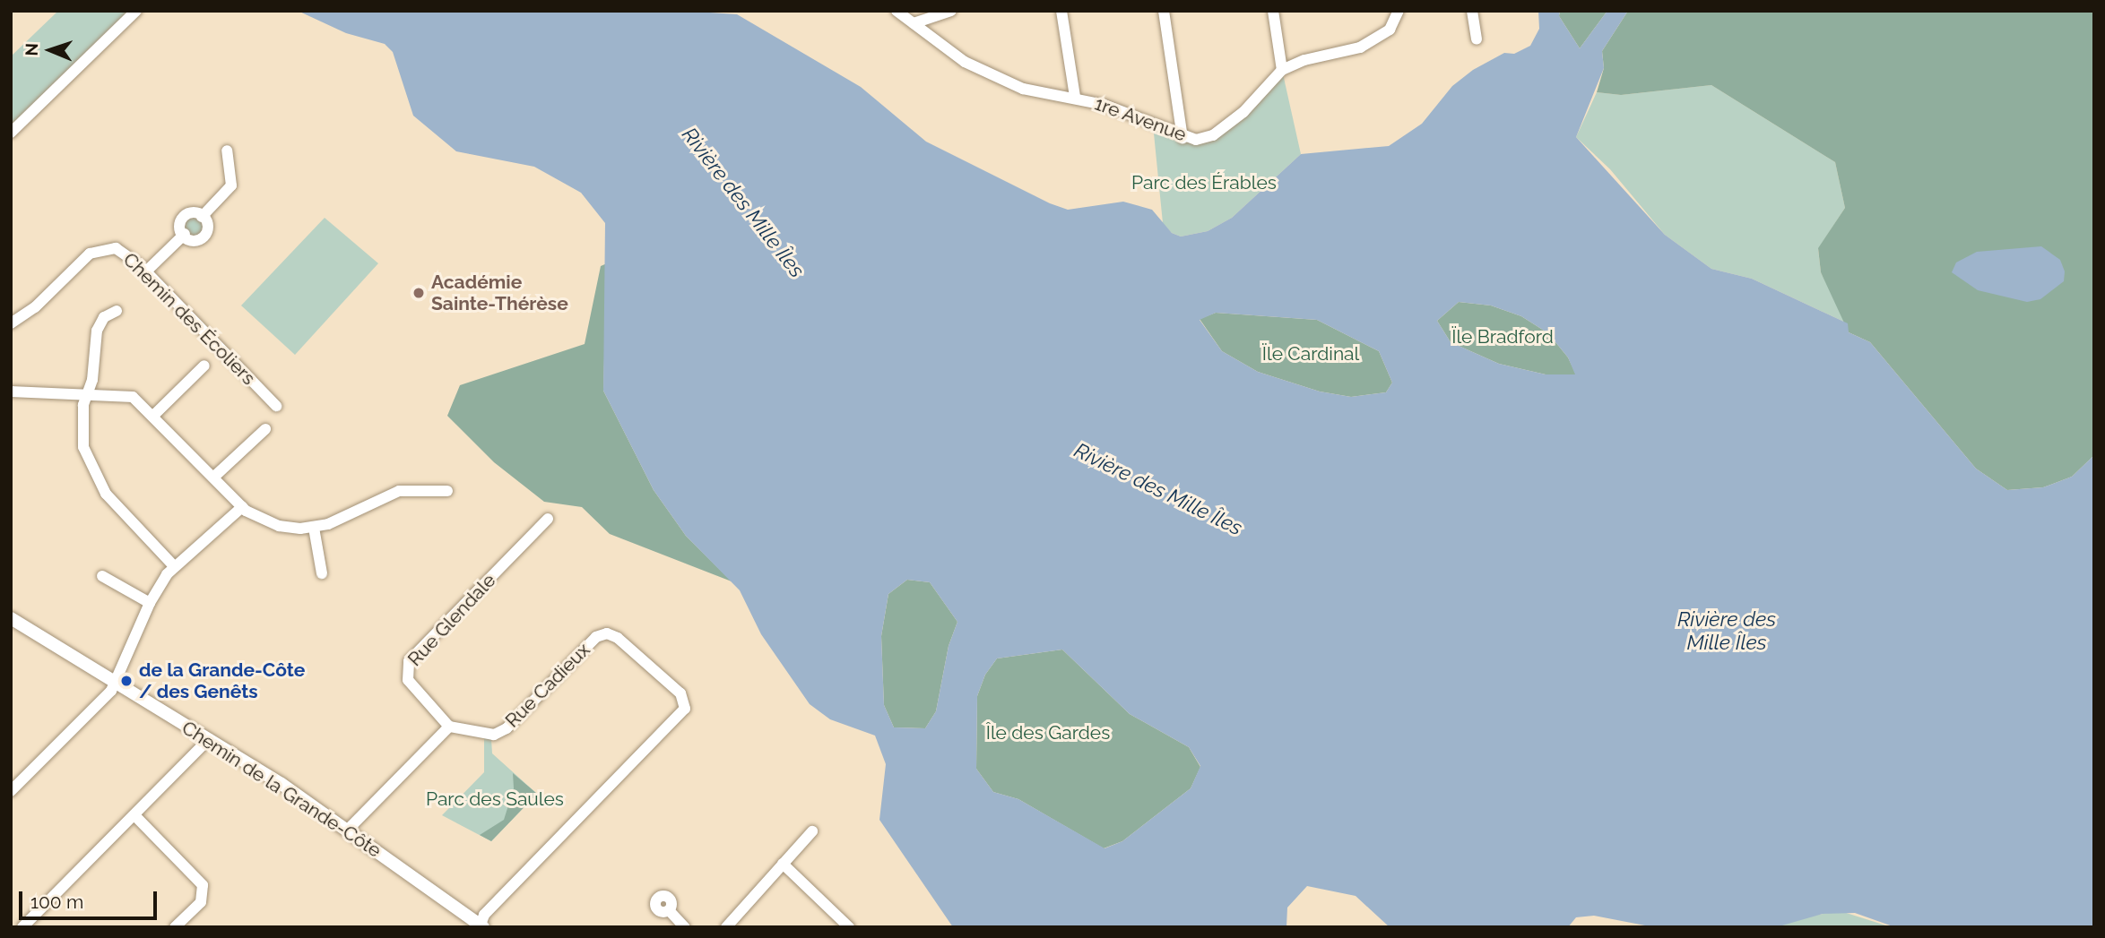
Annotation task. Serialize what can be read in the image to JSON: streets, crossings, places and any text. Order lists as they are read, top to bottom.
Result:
{
  "streets": {
    "main road": ["Chemin de la Grande-Côte"],
    "street": [
      "1re Avenue",
      "Chemin des Écoliers",
      "Rue Glendale",
      "Rue Cadieux"
    ]
  },
  "crossings": [
    ["Rue Glendale", "Rue Cadieux"],
    ["Rue Cadieux", "Chemin de la Grande-Côte"]
  ],
  "water": ["Rivière des Mille Îles"],
  "parks": [
    "Parc des Érables",
    "Ïle Bradford",
    "Ïle Cardinal",
    "Île des Gardes",
    "Parc des Saules"
  ],
  "places": ["Académie Sainte-Thérèse", "de la Grande-Côte / des Genêts"],
  "scale_bar": "100 m",
  "north": "left"
}
